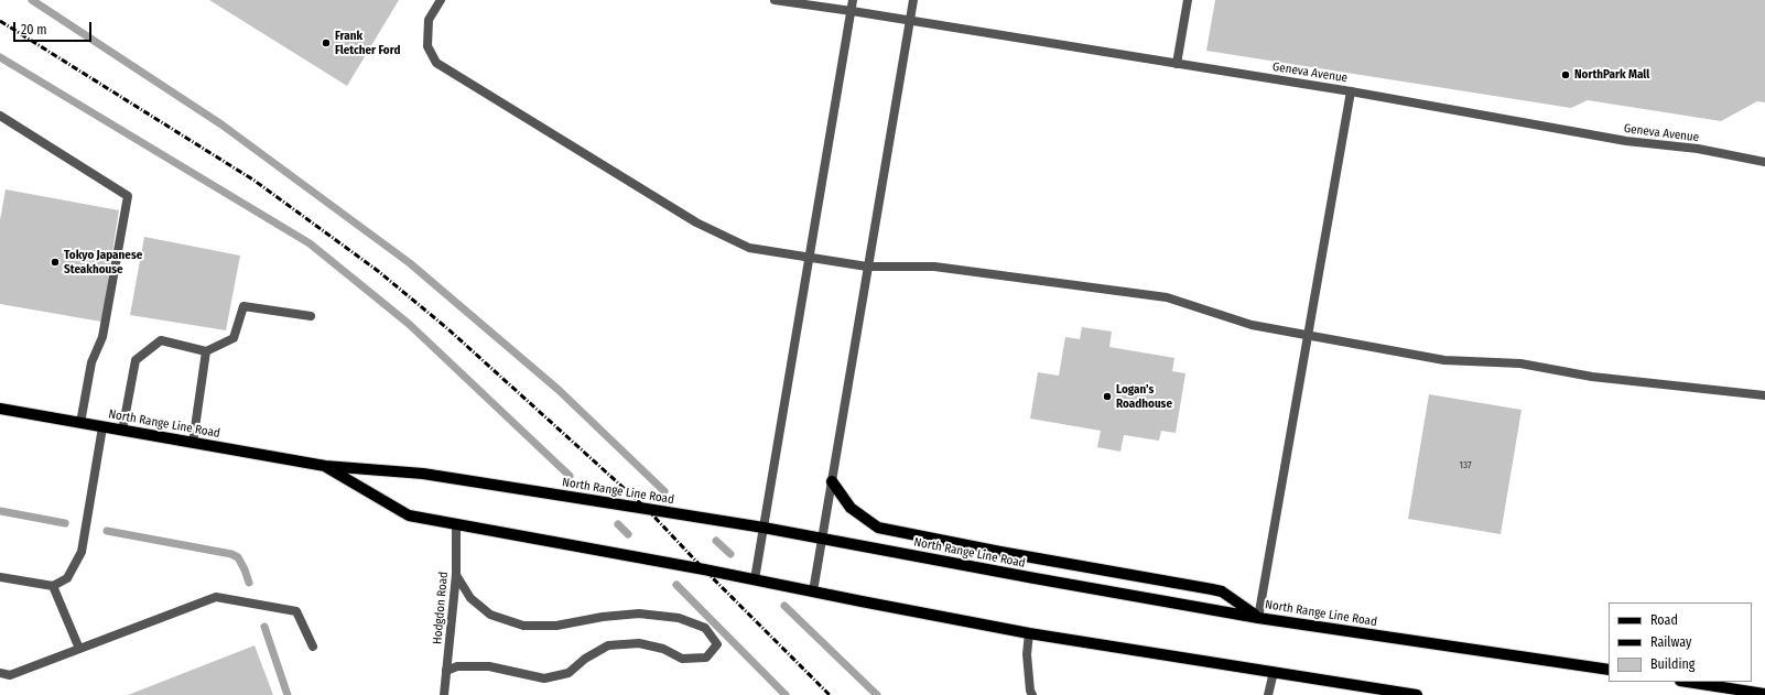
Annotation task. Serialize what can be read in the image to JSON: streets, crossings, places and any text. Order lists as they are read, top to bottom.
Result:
{
  "streets": {
    "main road": ["North Range Line Road"],
    "street": ["Geneva Avenue", "Hodgdon Road"]
  },
  "crossings": [
    ["North Range Line Road", "Hodgdon Road"]
  ],
  "places": [
    "Frank Fletcher Ford",
    "NorthPark Mall",
    "Tokyo Japanese Steakhouse",
    "Logan's Roadhouse"
  ],
  "house_numbers": ["137"],
  "legend": ["Road", "Railway", "Building"],
  "scale_bar": "20 m"
}
